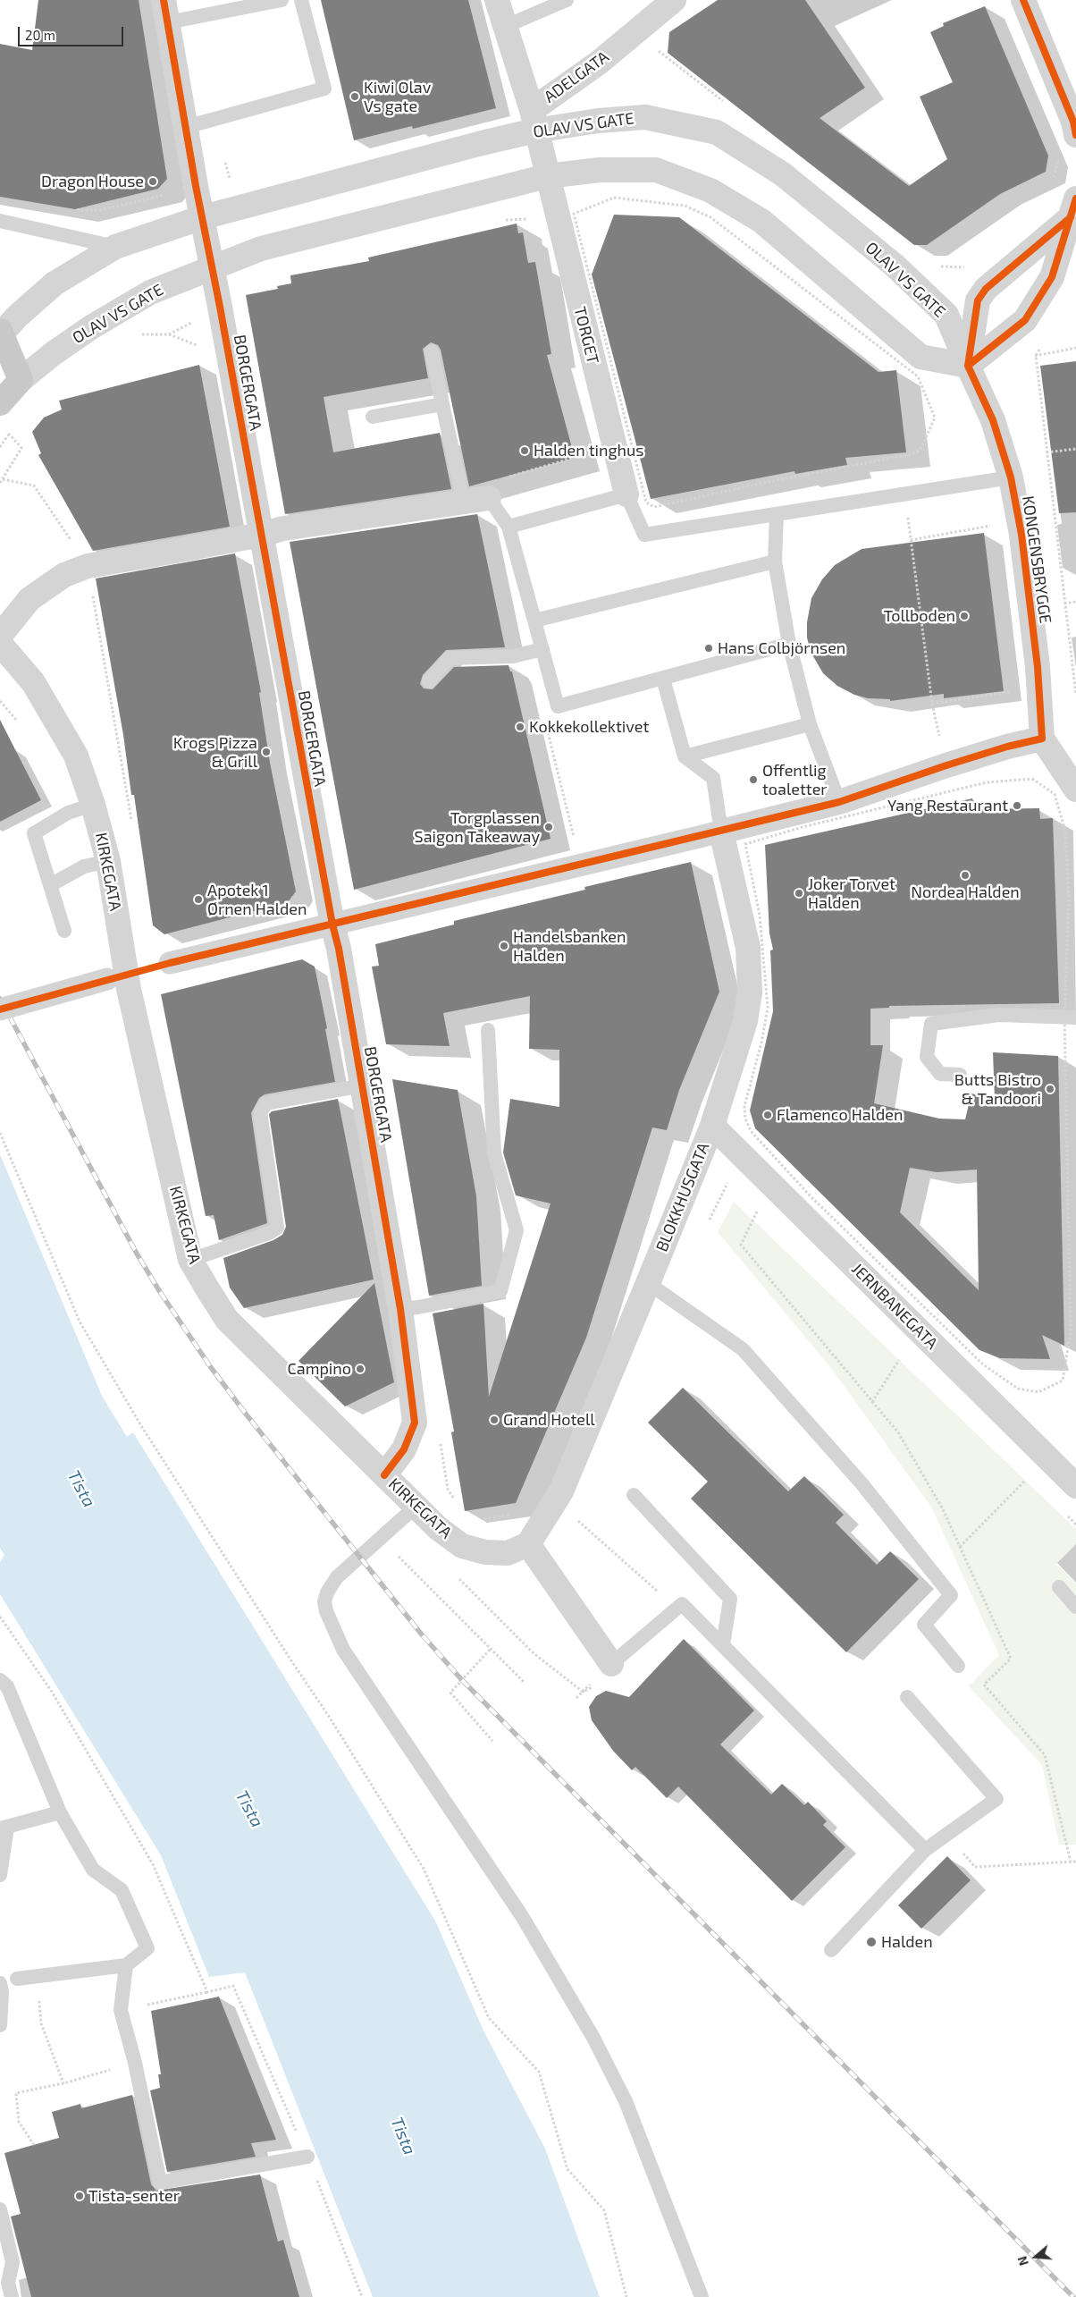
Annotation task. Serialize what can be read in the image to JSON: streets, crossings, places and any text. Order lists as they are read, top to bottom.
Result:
{
  "streets": {
    "main road": ["OLAV VS GATE"],
    "street": [
      "ADELGATA",
      "TORGET",
      "BORGERGATA",
      "KONGENSBRYGGE",
      "KIRKEGATA",
      "BLOKKHUSGATA",
      "JERNBANEGATA"
    ]
  },
  "crossings": [
    ["ADELGATA", "OLAV VS GATE"],
    ["OLAV VS GATE", "TORGET"],
    ["OLAV VS GATE", "BORGERGATA"],
    ["OLAV VS GATE", "KONGENSBRYGGE"],
    ["BORGERGATA", "KIRKEGATA"],
    ["KIRKEGATA", "BLOKKHUSGATA"],
    ["BLOKKHUSGATA", "JERNBANEGATA"]
  ],
  "water": ["Tista"],
  "places": [
    "Kiwi Olav Vs gate",
    "Dragon House",
    "Halden tinghus",
    "Tollboden",
    "Hans Colbjörnsen",
    "Kokkekollektivet",
    "Krogs Pizza & Grill",
    "Offentlig toaletter",
    "Yang Restaurant",
    "Torgplassen Saigon Takeaway",
    "Nordea Halden",
    "Joker Torvet Halden",
    "Apotek 1 Ørnen Halden",
    "Handelsbanken Halden",
    "Butts Bistro & Tandoori",
    "Flamenco Halden",
    "Campino",
    "Grand Hotell",
    "Halden",
    "Tista-senter"
  ],
  "scale_bar": "20 m",
  "north": "left"
}
